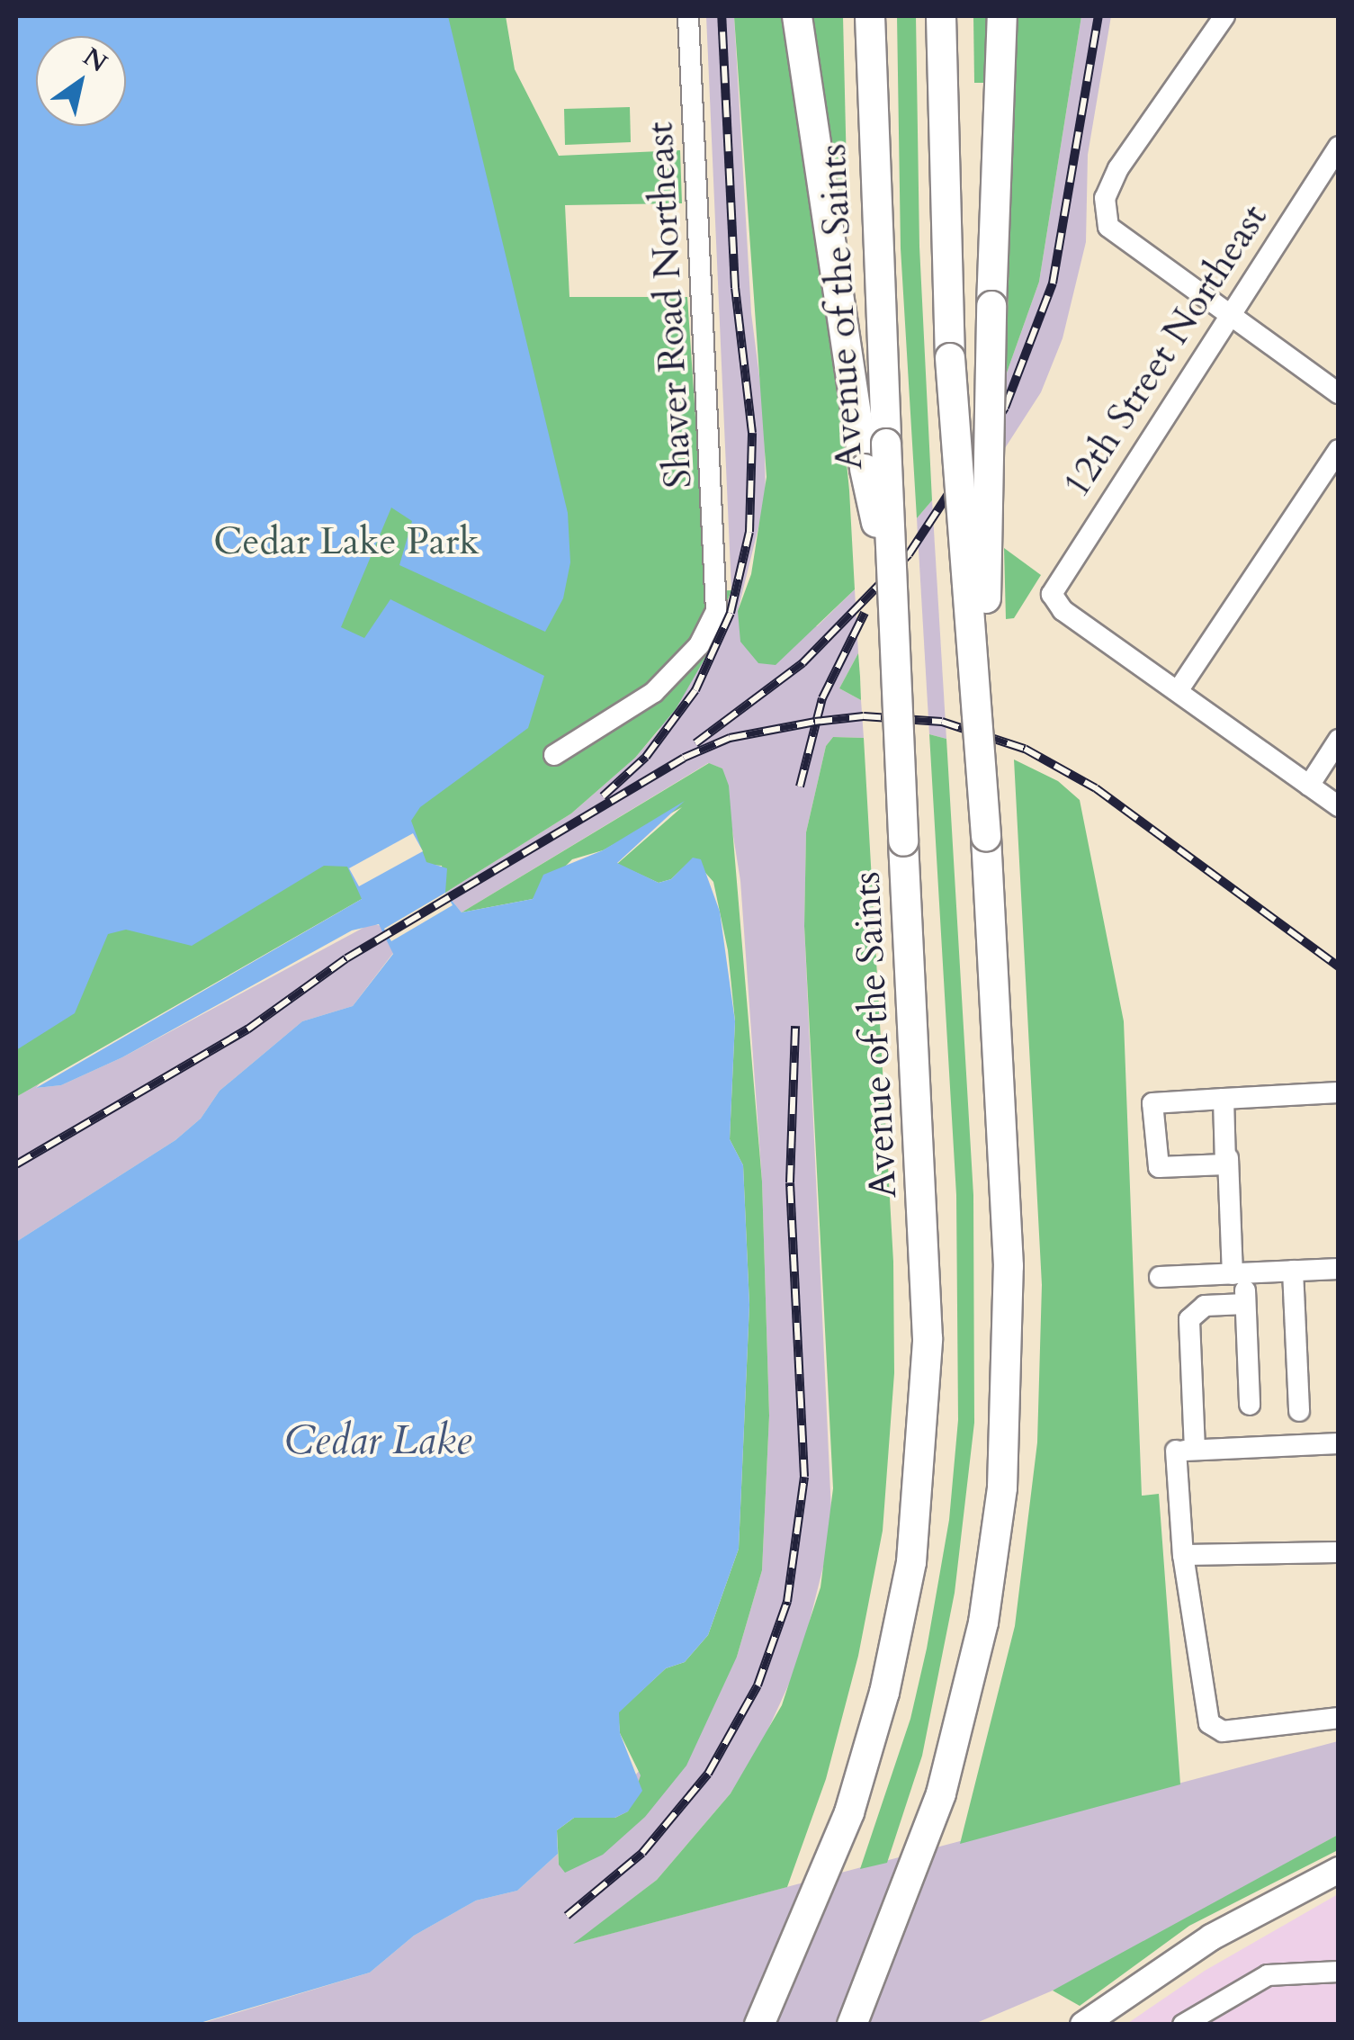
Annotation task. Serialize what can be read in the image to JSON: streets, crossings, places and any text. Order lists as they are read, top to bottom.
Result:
{
  "streets": {
    "highway": ["Avenue of the Saints"],
    "street": ["Shaver Road Northeast", "12th Street Northeast"]
  },
  "water": ["Cedar Lake"],
  "parks": ["Cedar Lake Park"],
  "north": "top right"
}
